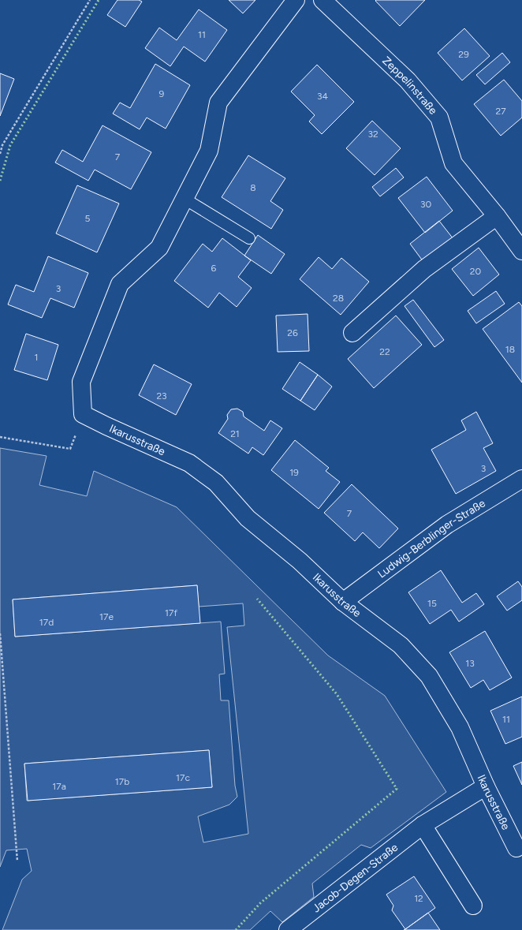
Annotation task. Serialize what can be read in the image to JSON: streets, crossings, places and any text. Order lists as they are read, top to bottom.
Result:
{
  "streets": {
    "street": [
      "Zeppelinstraße",
      "Ikarusstraße",
      "Ludwig-Berblinger-Straße",
      "Jacob-Degen-Straße"
    ]
  },
  "crossings": [
    ["Ikarusstraße", "Ludwig-Berblinger-Straße"],
    ["Ikarusstraße", "Jacob-Degen-Straße"]
  ],
  "house_numbers": [
    "11",
    "29",
    "9",
    "34",
    "27",
    "32",
    "7",
    "8",
    "30",
    "5",
    "6",
    "20",
    "3",
    "28",
    "26",
    "18",
    "22",
    "1",
    "23",
    "21",
    "3",
    "19",
    "7",
    "15",
    "17f",
    "17e",
    "17d",
    "13",
    "11",
    "17c",
    "17b",
    "17a",
    "12"
  ]
}
